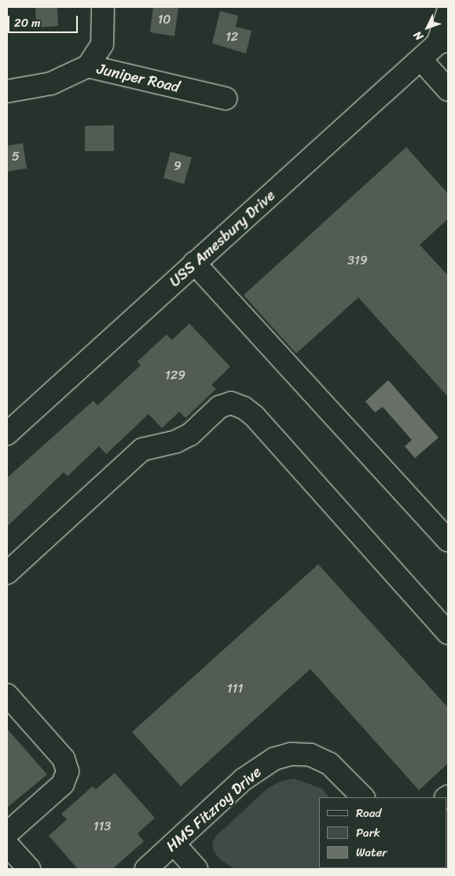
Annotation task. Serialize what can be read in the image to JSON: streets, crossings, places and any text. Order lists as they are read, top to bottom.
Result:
{
  "streets": {
    "street": ["Juniper Road", "USS Amesbury Drive", "HMS Fitzroy Drive"]
  },
  "house_numbers": [
    "10",
    "12",
    "5",
    "9",
    "319",
    "129",
    "111",
    "113"
  ],
  "legend": ["Road", "Park", "Water"],
  "scale_bar": "20 m",
  "north": "bottom left"
}
